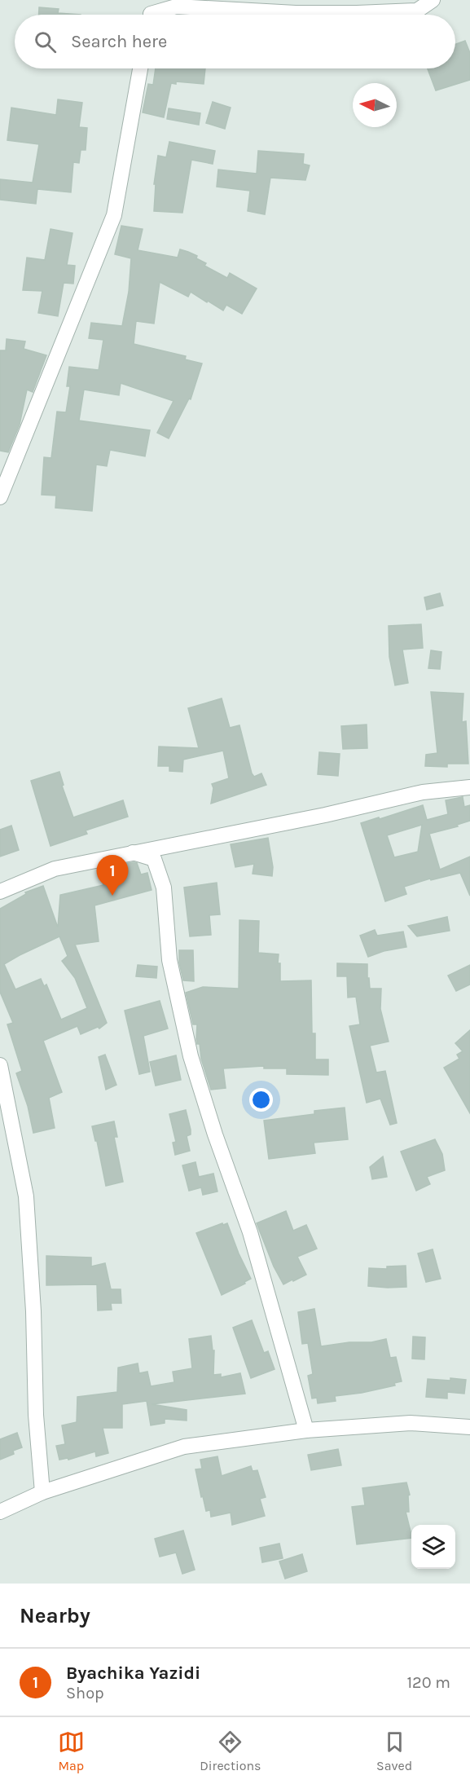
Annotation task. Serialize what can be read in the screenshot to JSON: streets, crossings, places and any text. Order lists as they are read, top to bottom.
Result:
{
  "north": "left",
  "page": {
    "search": "Search here",
    "pins": "1",
    "heading": "Nearby",
    "list": [
      {
        "mark": "1",
        "name": "Byachika Yazidi",
        "note": "Shop",
        "value": "120 m"
      }
    ],
    "nav": ["Map", "Directions", "Saved"]
  }
}
